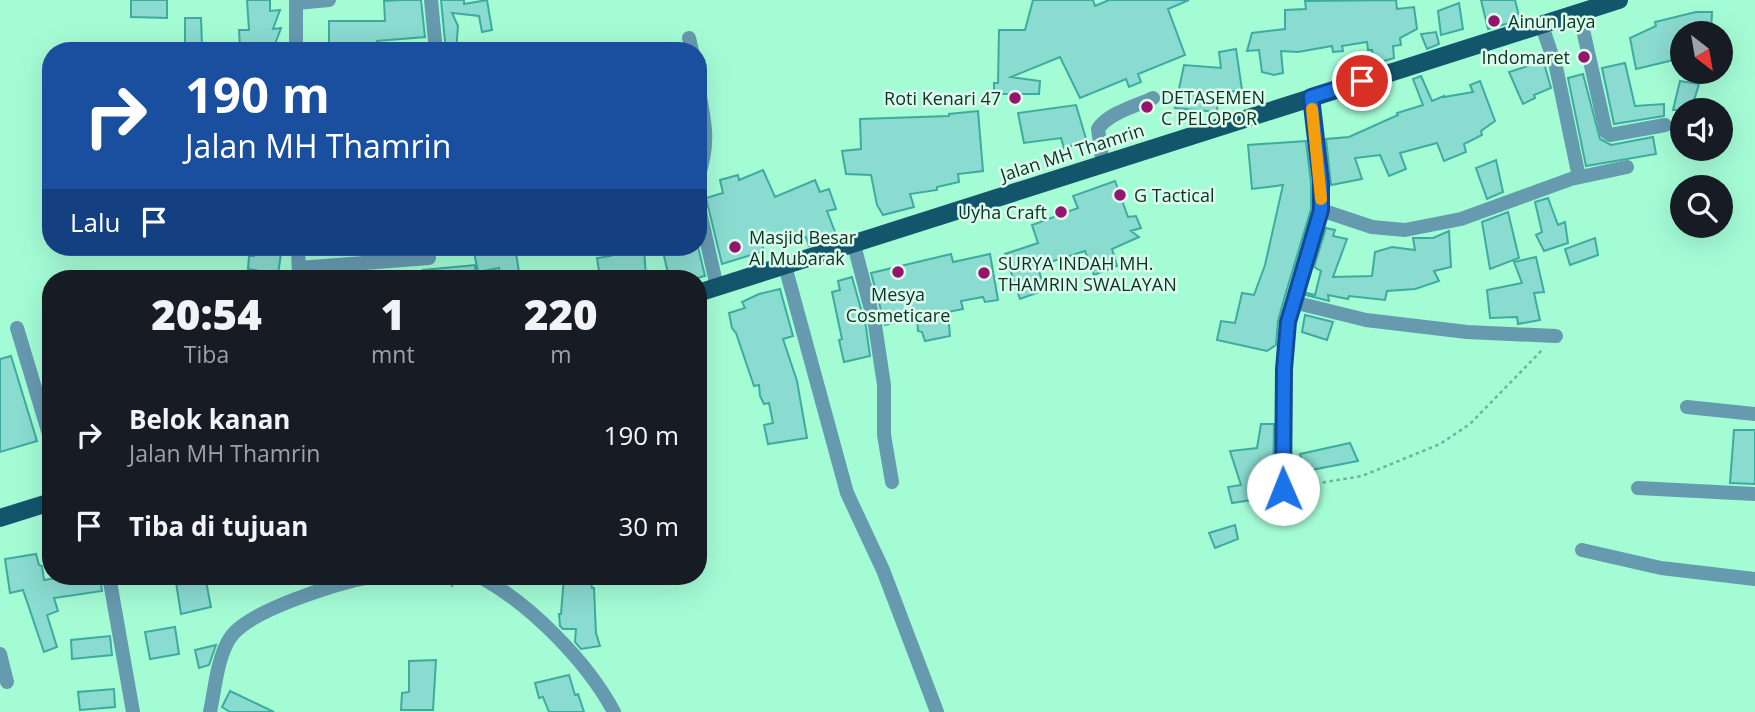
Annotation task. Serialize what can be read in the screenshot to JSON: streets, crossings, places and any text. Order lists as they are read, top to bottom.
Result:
{
  "streets": {
    "main road": ["Jalan MH Thamrin"]
  },
  "places": [
    "Ainun Jaya",
    "Indomaret",
    "Roti Kenari 47",
    "DETASEMEN C PELOPOR",
    "G Tactical",
    "Uyha Craft",
    "Masjid Besar Al Mubarak",
    "Mesya Cosmeticare",
    "SURYA INDAH MH. THAMRIN SWALAYAN"
  ],
  "north": "bottom right",
  "page": {
    "turn": ["190 m", "Jalan MH Thamrin"],
    "then": "Lalu",
    "eta": [
      "20:54",
      "Tiba",
      "1",
      "mnt",
      "220",
      "m"
    ],
    "list": [
      {
        "name": "Belok kanan",
        "note": "Jalan MH Thamrin",
        "value": "190 m"
      },
      {
        "name": "Tiba di tujuan",
        "value": "30 m"
      }
    ]
  }
}
